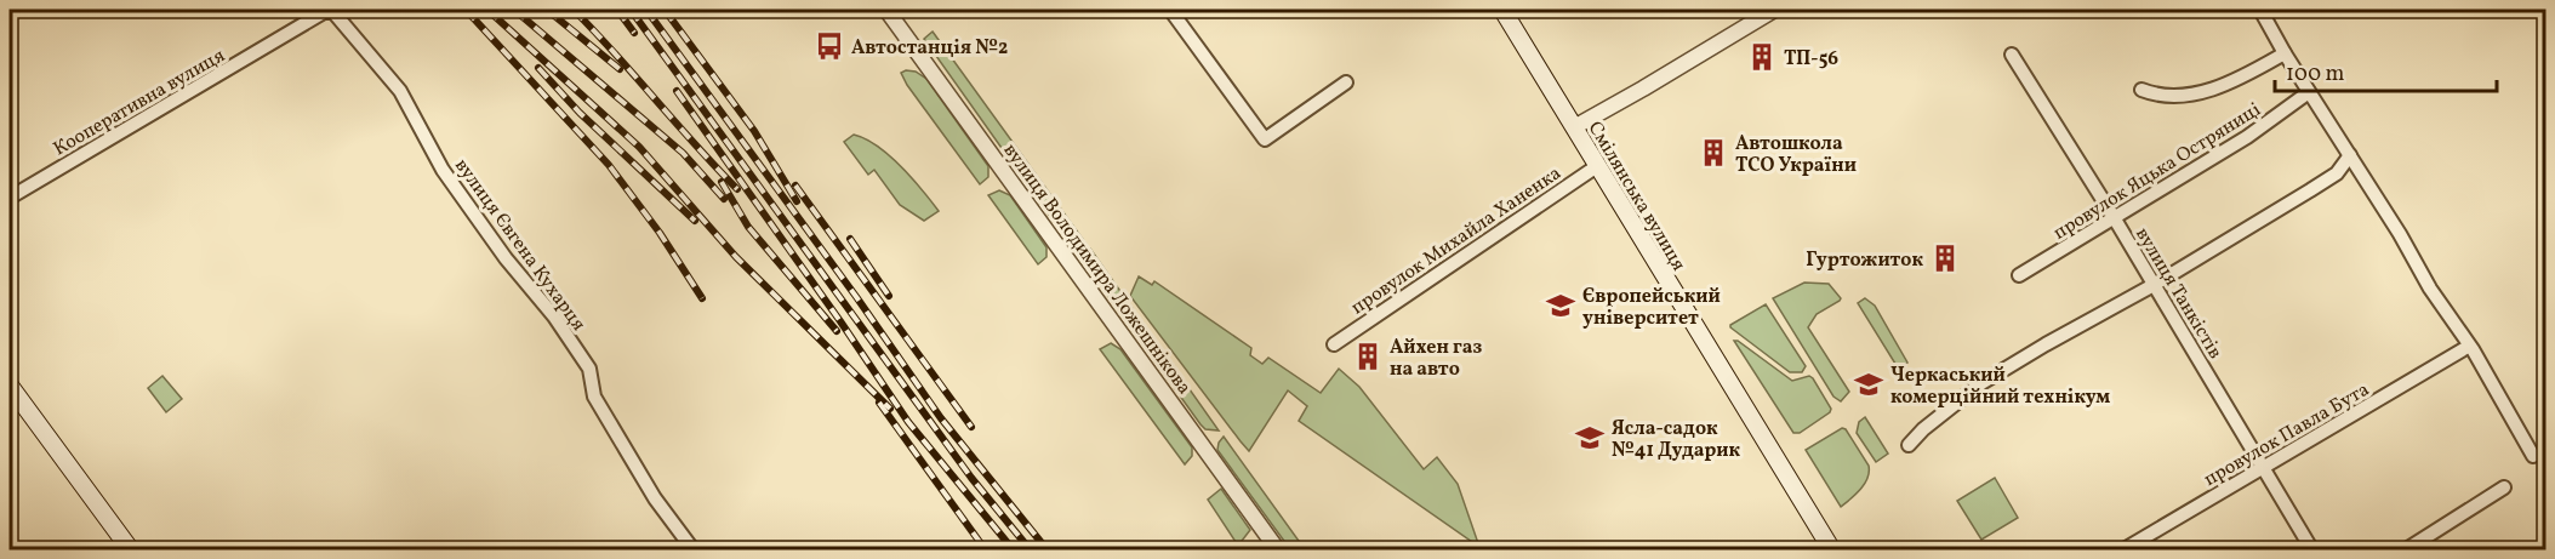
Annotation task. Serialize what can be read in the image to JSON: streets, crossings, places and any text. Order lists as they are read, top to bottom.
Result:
{
  "streets": {
    "main road": ["Смілянська вулиця"],
    "street": [
      "Кооперативна вулиця",
      "провулок Яцька Остряниці",
      "провулок Михайла Ханенка",
      "вулиця Євгена Кухарця",
      "вулиця Володимира Ложешнікова",
      "вулиця Танкістів",
      "провулок Павла Бута"
    ]
  },
  "crossings": [
    ["Кооперативна вулиця", "вулиця Євгена Кухарця"],
    ["провулок Яцька Остряниці", "вулиця Танкістів"],
    ["Смілянська вулиця", "провулок Михайла Ханенка"],
    ["вулиця Танкістів", "провулок Павла Бута"]
  ],
  "places": {
    "bus stop": ["Автостанція №2"],
    "building": [
      "ТП-56",
      "Автошкола ТСО України",
      "Гуртожиток",
      "Айхен газ на авто"
    ],
    "school or university": ["Європейський університет", "Черкаський комерційний технікум", "Ясла-садок №41 Дударик"]
  },
  "scale_bar": "100 m"
}
